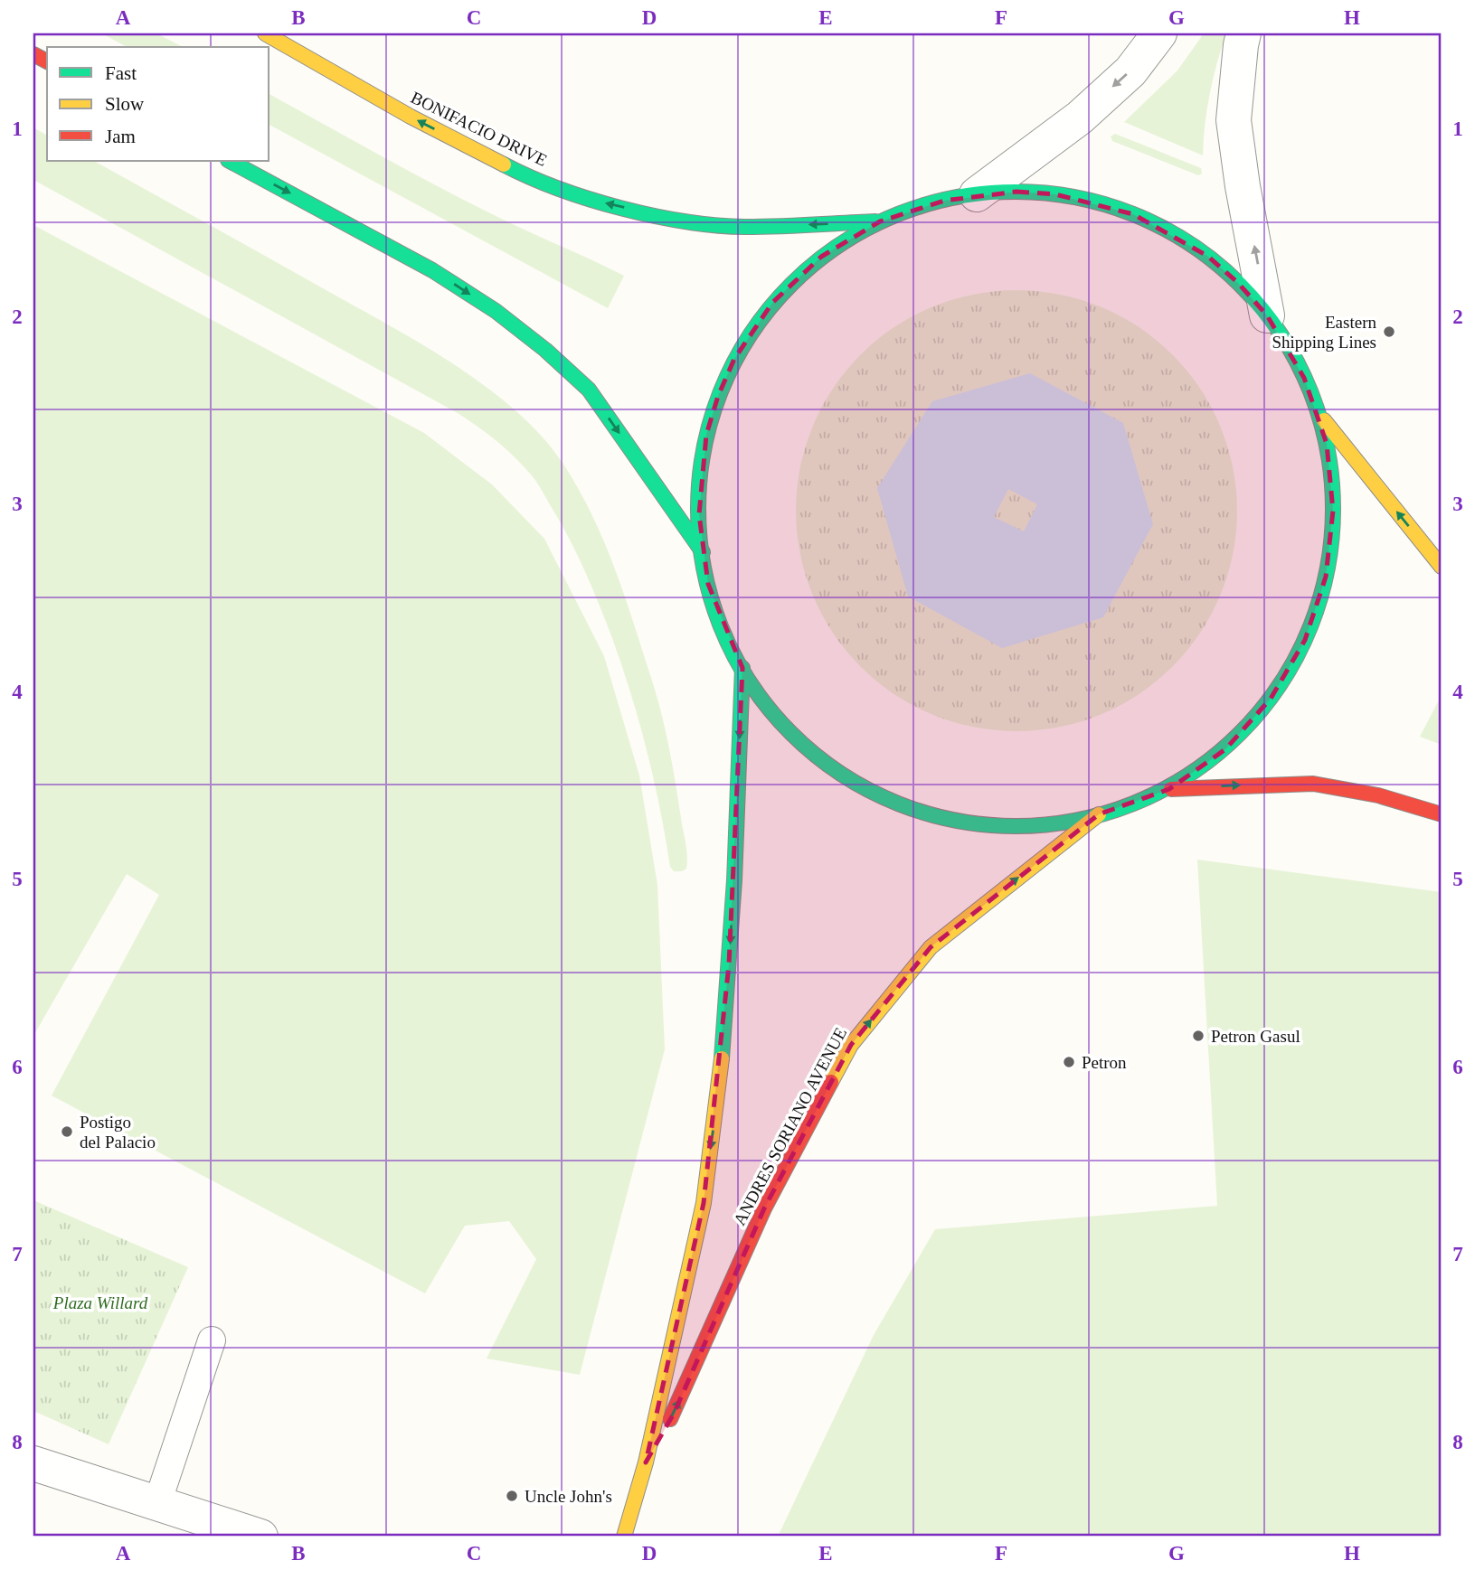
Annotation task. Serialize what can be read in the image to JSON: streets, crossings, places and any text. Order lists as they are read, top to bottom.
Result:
{
  "streets": {
    "main road": ["BONIFACIO DRIVE", "ANDRES SORIANO AVENUE"]
  },
  "parks": ["Plaza Willard"],
  "places": [
    "Eastern Shipping Lines",
    "Petron Gasul",
    "Petron",
    "Postigo del Palacio",
    "Uncle John's"
  ],
  "legend": ["Fast", "Slow", "Jam"],
  "grid": {
    "columns": [
      "A",
      "B",
      "C",
      "D",
      "E",
      "F",
      "G",
      "H"
    ],
    "rows": [
      "1",
      "2",
      "3",
      "4",
      "5",
      "6",
      "7",
      "8"
    ]
  }
}
